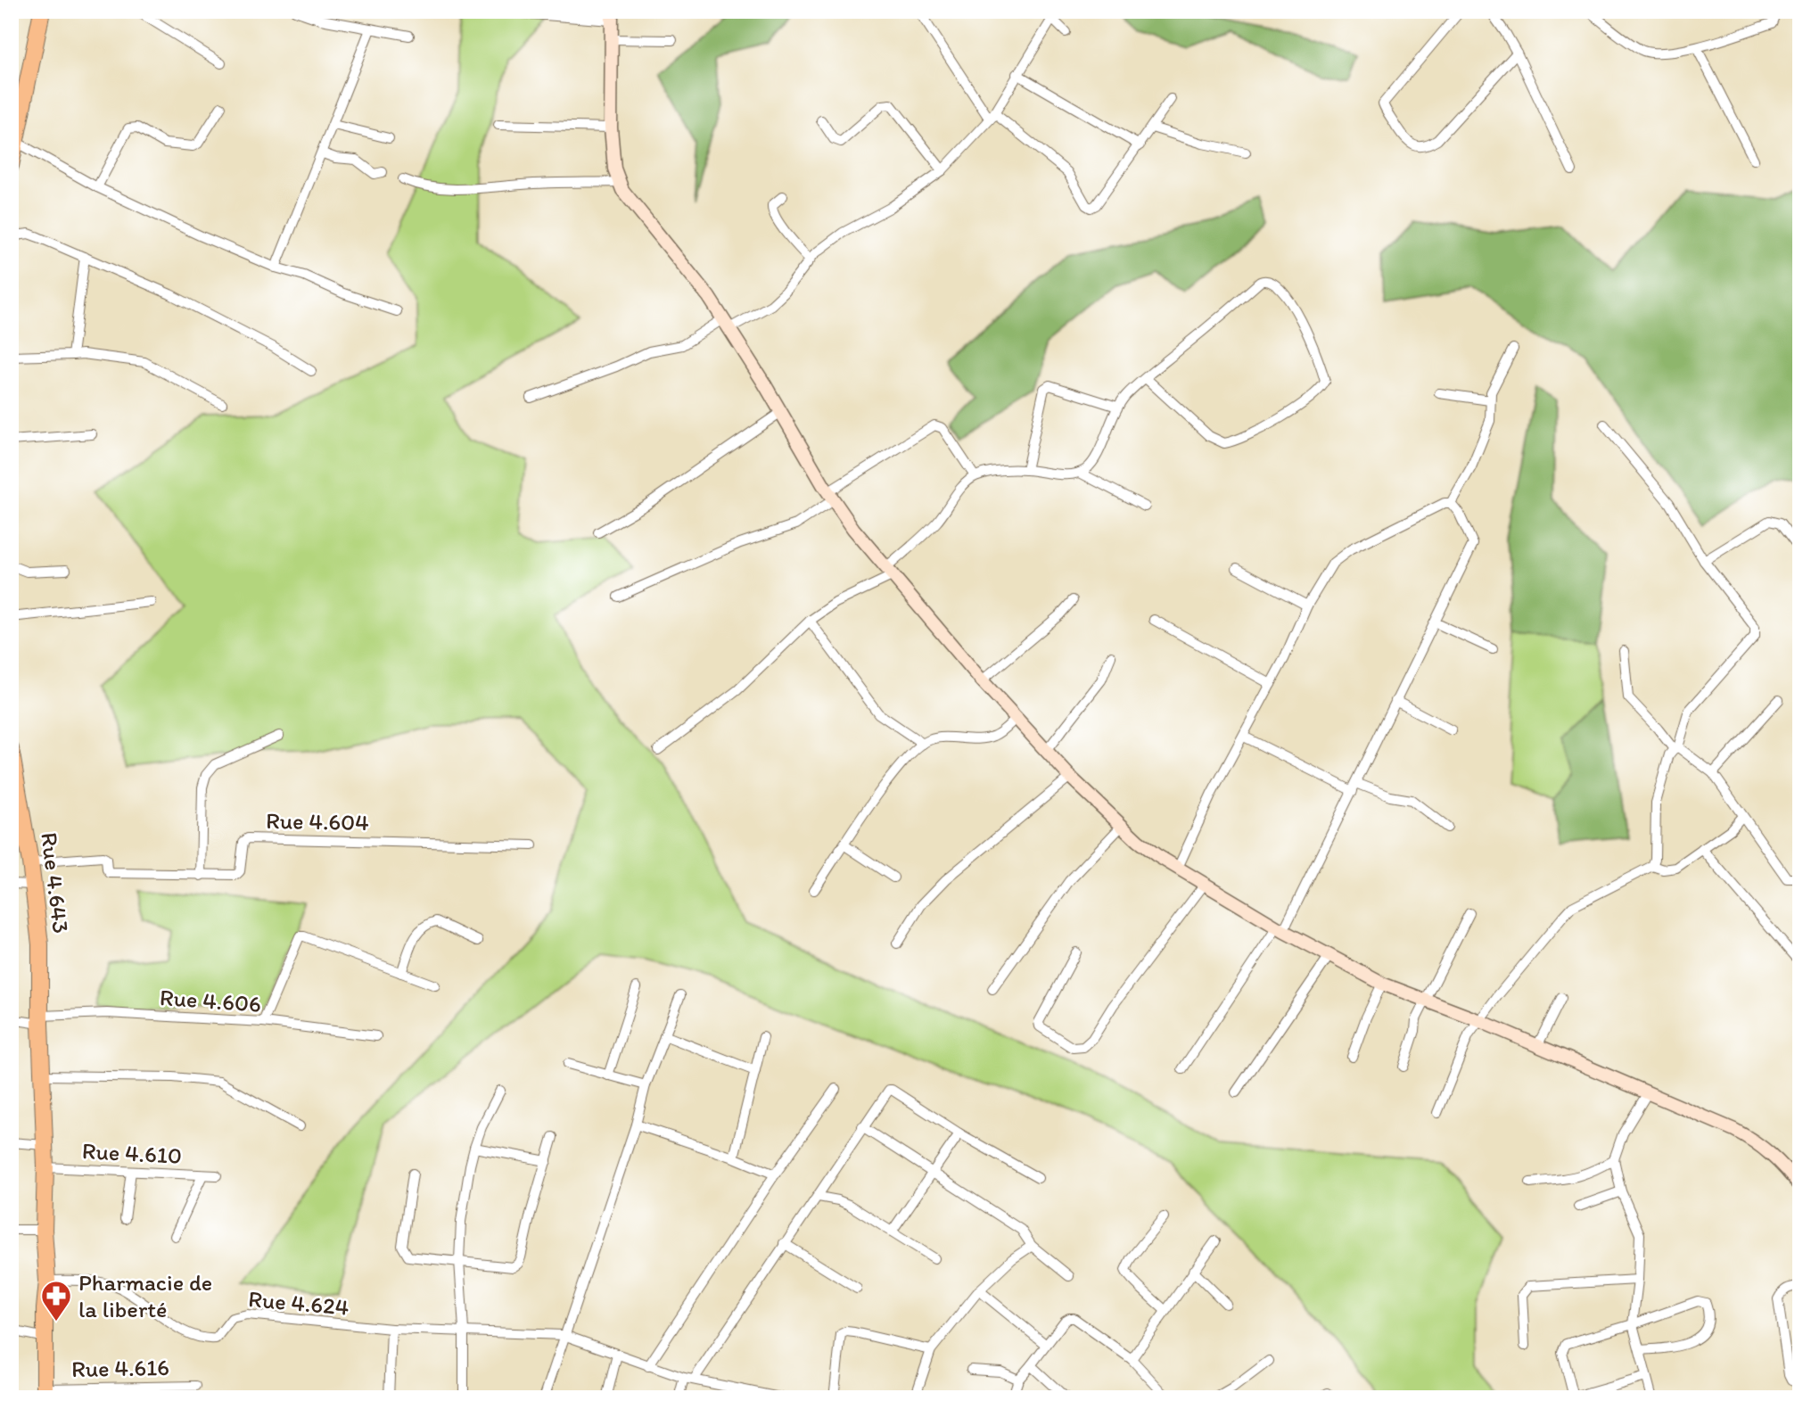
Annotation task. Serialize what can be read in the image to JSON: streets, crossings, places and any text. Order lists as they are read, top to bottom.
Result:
{
  "streets": {
    "highway": ["Rue 4.643"],
    "street": [
      "Rue 4.604",
      "Rue 4.606",
      "Rue 4.610",
      "Rue 4.624",
      "Rue 4.616"
    ]
  },
  "crossings": [
    ["Rue 4.604", "Rue 4.643"],
    ["Rue 4.643", "Rue 4.606"],
    ["Rue 4.643", "Rue 4.610"],
    ["Rue 4.643", "Rue 4.624"],
    ["Rue 4.643", "Rue 4.616"]
  ],
  "places": {
    "pharmacy": ["Pharmacie de la liberté"]
  }
}
